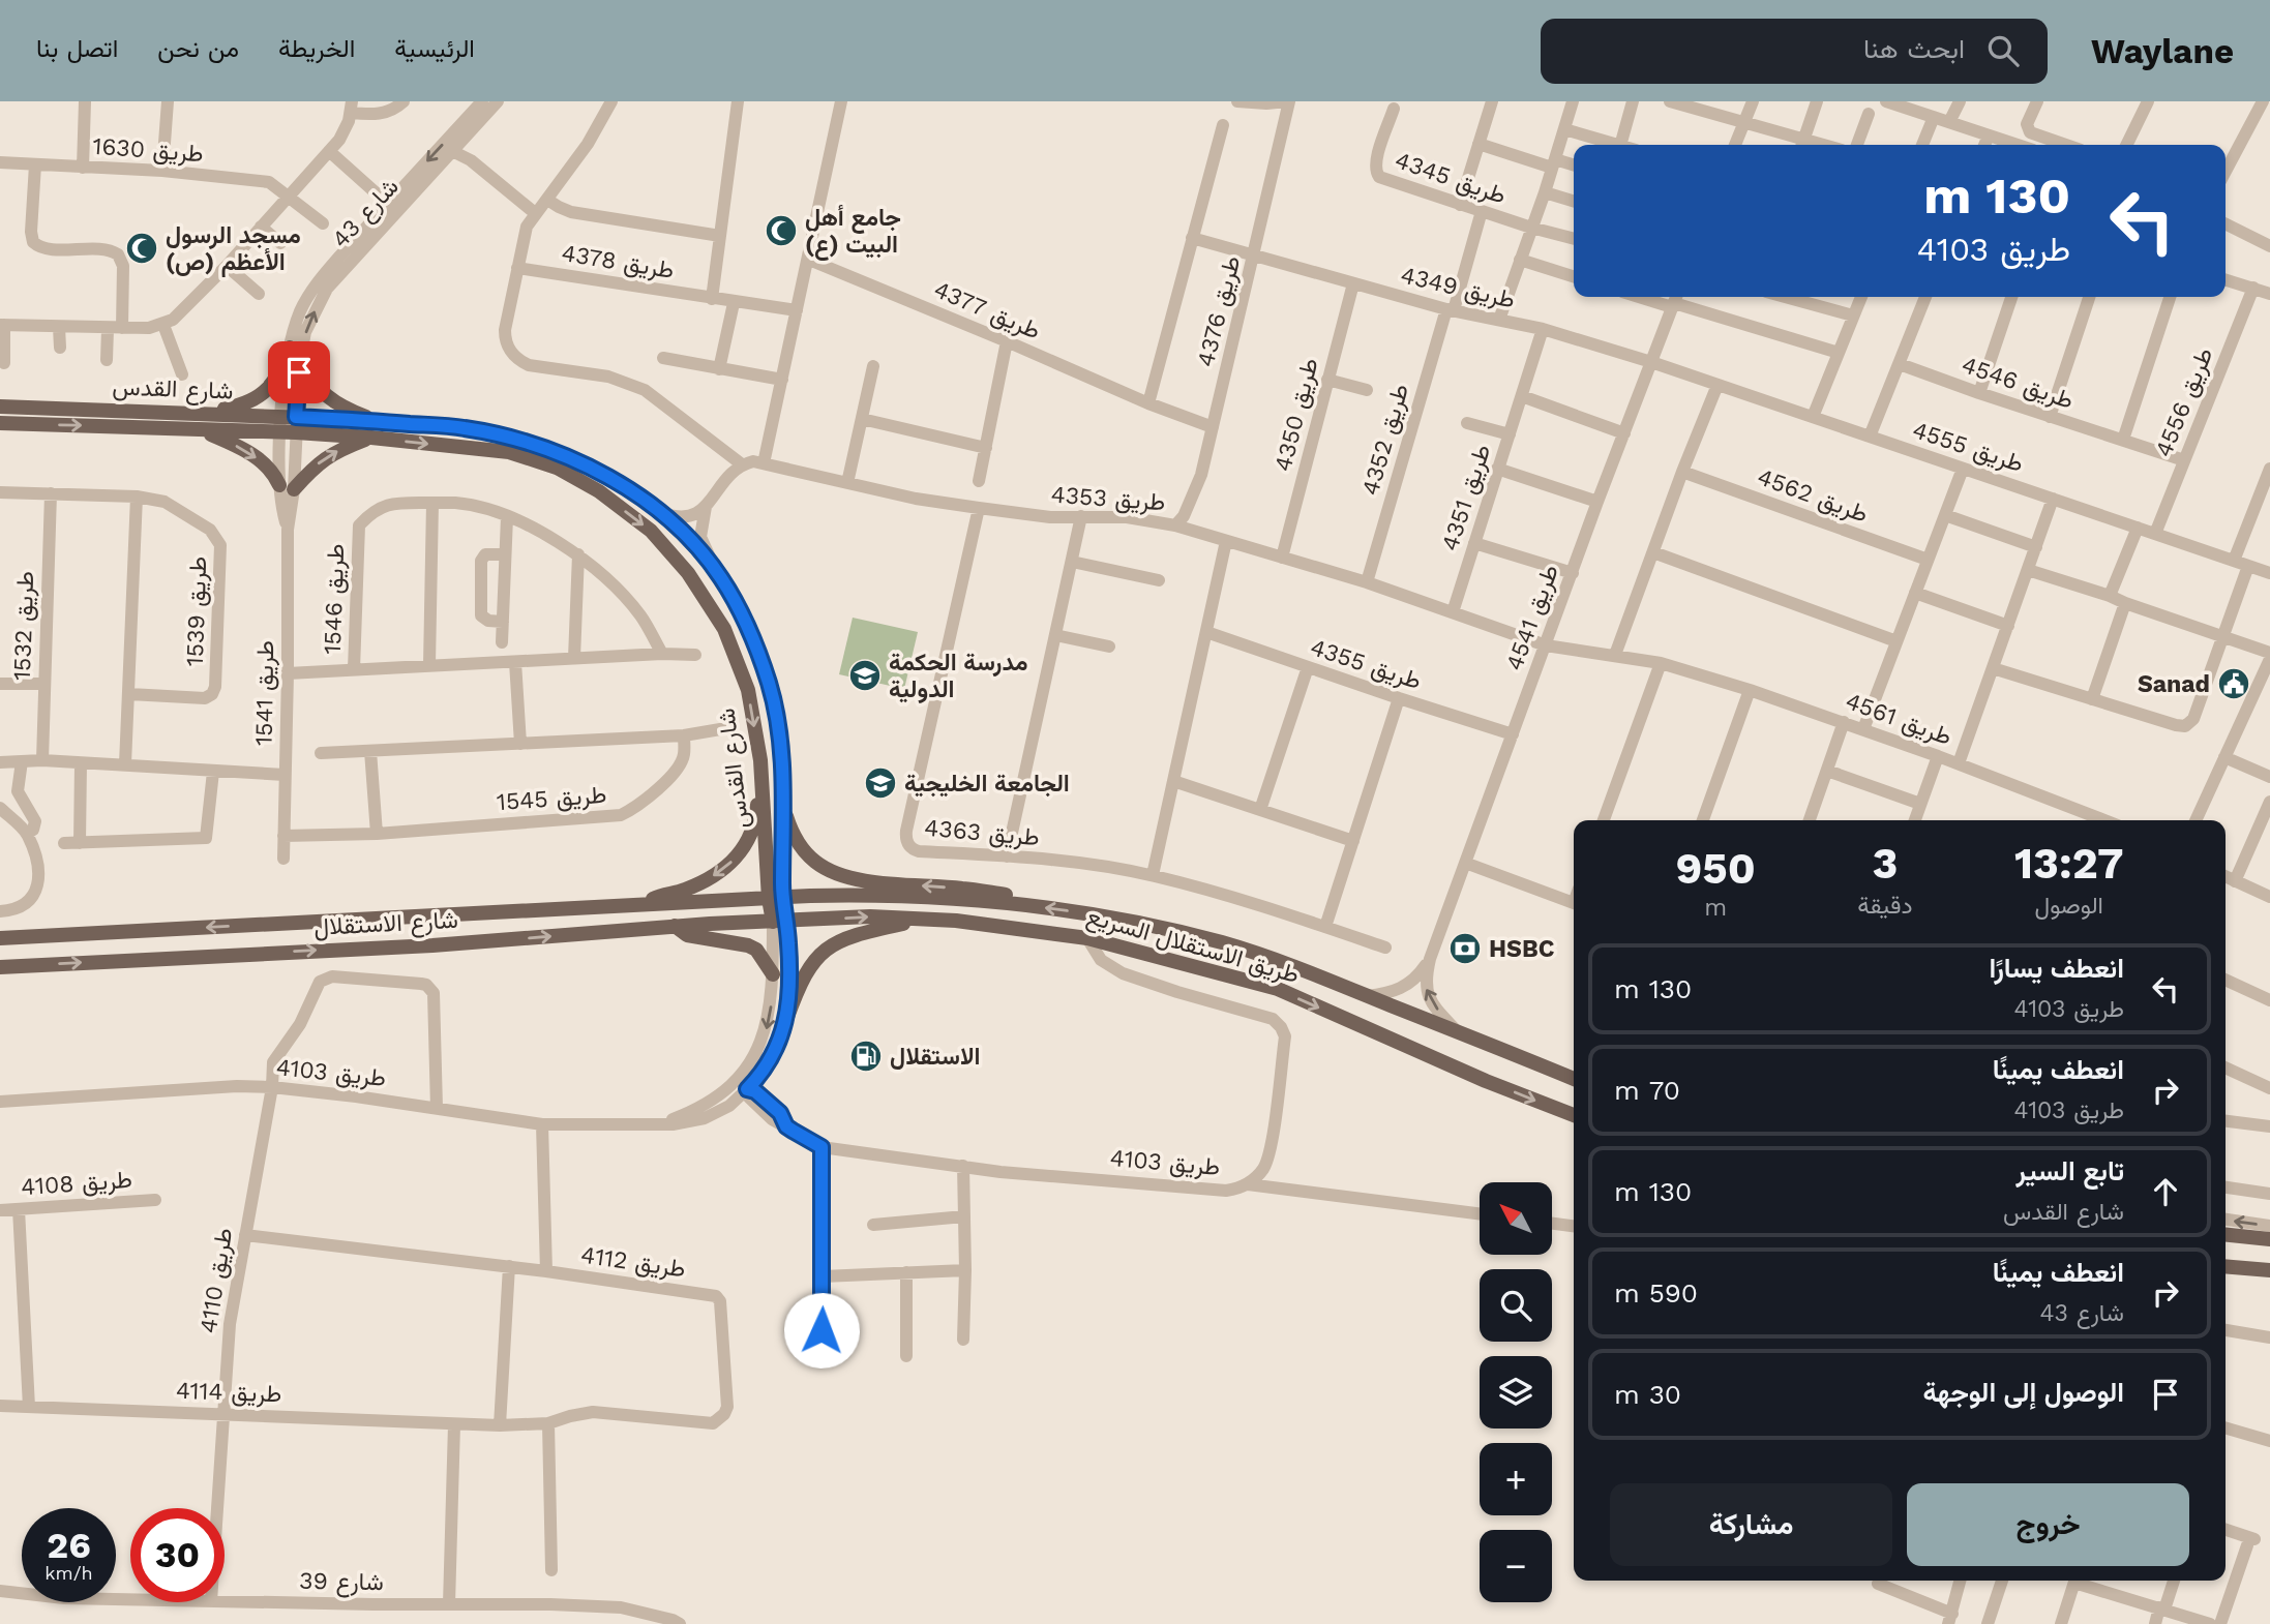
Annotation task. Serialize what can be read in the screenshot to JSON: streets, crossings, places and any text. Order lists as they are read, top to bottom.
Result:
{
  "streets": {
    "main road": ["شارع القدس", "شارع الاستقلال", "طريق الاستقلال السريع"],
    "street": [
      "طريق 1630",
      "طريق 4345",
      "شارع 43",
      "طريق 4378",
      "طريق 4349",
      "طريق 4377",
      "طريق 4376",
      "طريق 4546",
      "طريق 4556",
      "طريق 4350",
      "طريق 4352",
      "طريق 4555",
      "طريق 4562",
      "طريق 4351",
      "طريق 4353",
      "طريق 1546",
      "طريق 1539",
      "طريق 4541",
      "طريق 1532",
      "طريق 4355",
      "طريق 1541",
      "طريق 4561",
      "طريق 1545",
      "طريق 4363",
      "طريق 4103",
      "طريق 4108",
      "طريق 4112",
      "طريق 4110",
      "طريق 4114",
      "شارع 39"
    ]
  },
  "crossings": [
    ["طريق 4345", "طريق 4352"],
    ["شارع 43", "شارع القدس"],
    ["شارع 43", "طريق 1541"],
    ["طريق 4349", "طريق 4376"],
    ["طريق 4349", "طريق 4350"],
    ["طريق 4349", "طريق 4352"],
    ["طريق 4349", "طريق 4555"],
    ["طريق 4349", "طريق 4351"],
    ["طريق 4349", "طريق 4541"],
    ["طريق 4377", "طريق 4376"],
    ["طريق 4376", "طريق 4353"],
    ["طريق 4546", "طريق 4556"],
    ["شارع القدس", "طريق 1541"],
    ["شارع القدس", "شارع الاستقلال"],
    ["شارع القدس", "طريق الاستقلال السريع"],
    ["شارع القدس", "طريق 4103"],
    ["طريق 4556", "طريق 4555"],
    ["طريق 4350", "طريق 4353"],
    ["طريق 4352", "طريق 4353"],
    ["طريق 4555", "طريق 4541"],
    ["طريق 4351", "طريق 4353"],
    ["طريق 4353", "طريق 4541"],
    ["طريق 4353", "طريق 4561"],
    ["طريق 4353", "طريق 4363"],
    ["طريق 1546", "طريق 1541"],
    ["طريق 1539", "طريق 1532"],
    ["طريق 4541", "طريق 4355"],
    ["طريق 4541", "طريق 4561"],
    ["طريق 1541", "طريق 1545"],
    ["شارع الاستقلال", "طريق الاستقلال السريع"],
    ["شارع الاستقلال", "طريق 4103"],
    ["طريق الاستقلال السريع", "طريق 4103"],
    ["طريق 4103", "طريق 4110"],
    ["طريق 4112", "طريق 4110"],
    ["طريق 4112", "طريق 4114"],
    ["طريق 4110", "طريق 4114"]
  ],
  "places": {
    "mosque": ["جامع أهل البيت (ع)", "مسجد الرسول الأعظم (ص)"],
    "school or university": ["مدرسة الحكمة الدولية", "الجامعة الخليجية"],
    "public building": ["Sanad"],
    "bank": ["HSBC"],
    "fuel station": ["الاستقلال"]
  },
  "north": "top left",
  "page": {
    "header": "Waylane",
    "search": "ابحث هنا",
    "nav": [
      "الرئيسية",
      "الخريطة",
      "من نحن",
      "اتصل بنا"
    ],
    "turn": ["130 m", "طريق 4103"],
    "eta": [
      "13:27",
      "الوصول",
      "3",
      "دقيقة",
      "950",
      "m"
    ],
    "list": [
      {
        "name": "انعطف يسارًا",
        "note": "طريق 4103",
        "value": "130 m"
      },
      {
        "name": "انعطف يمينًا",
        "note": "طريق 4103",
        "value": "70 m"
      },
      {
        "name": "تابع السير",
        "note": "شارع القدس",
        "value": "130 m"
      },
      {
        "name": "انعطف يمينًا",
        "note": "شارع 43",
        "value": "590 m"
      },
      {
        "name": "الوصول إلى الوجهة",
        "value": "30 m"
      }
    ],
    "map_buttons": ["+", "−"],
    "buttons": ["خروج", "مشاركة"],
    "speed": "26 km/h",
    "limit": "30"
  }
}
